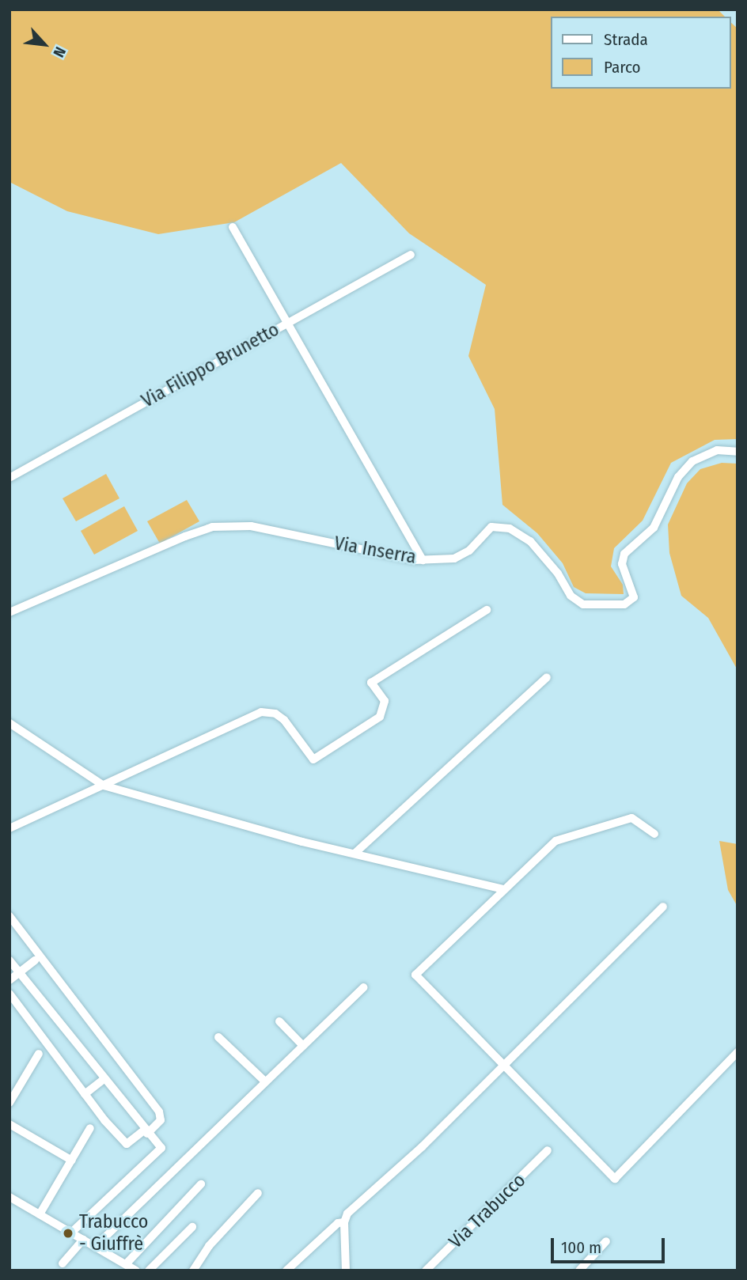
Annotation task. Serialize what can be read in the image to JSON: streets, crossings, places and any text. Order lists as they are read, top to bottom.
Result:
{
  "streets": {
    "street": ["Via Filippo Brunetto", "Via Inserra", "Via Trabucco"]
  },
  "places": ["Trabucco - Giuffrè"],
  "legend": ["Strada", "Parco"],
  "scale_bar": "100 m",
  "north": "bottom right"
}
